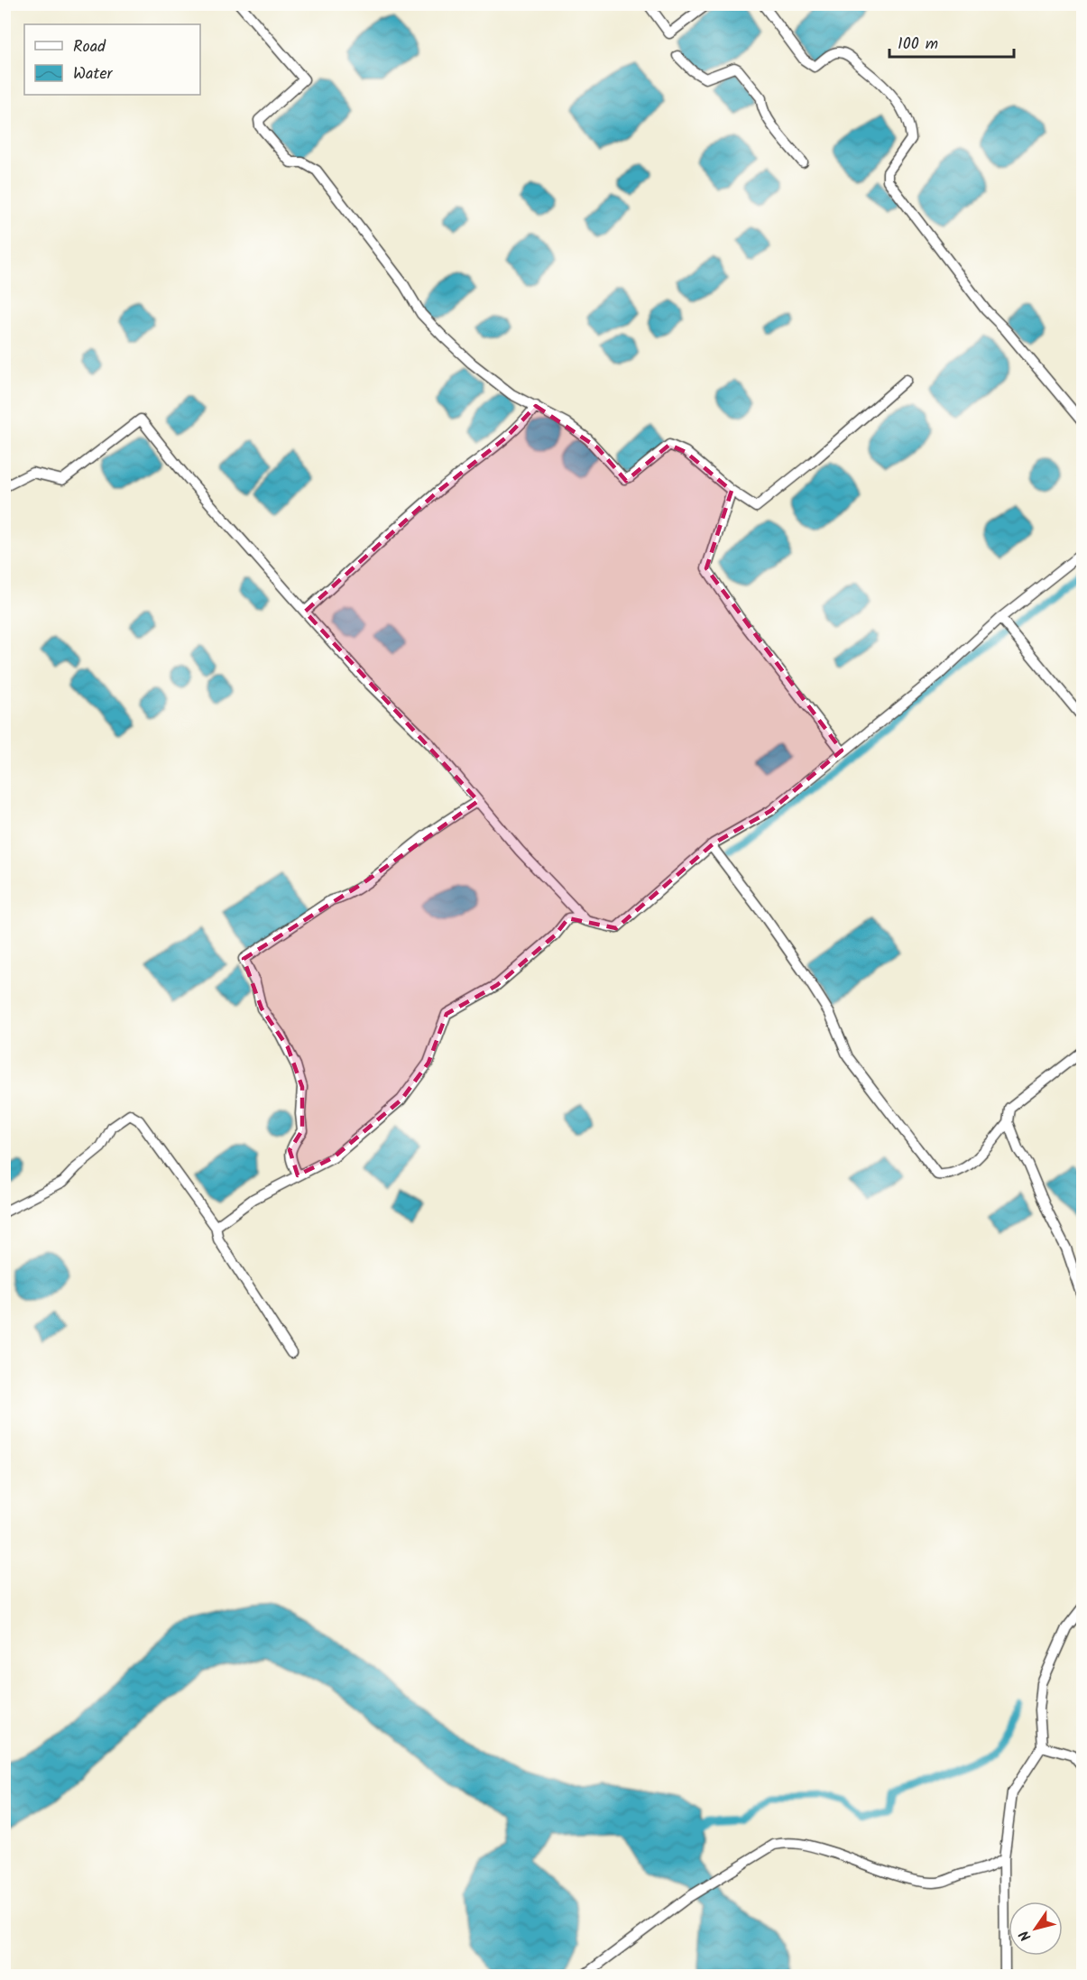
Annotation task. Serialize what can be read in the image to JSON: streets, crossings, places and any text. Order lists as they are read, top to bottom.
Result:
{
  "legend": ["Road", "Water"],
  "scale_bar": "100 m",
  "north": "bottom left"
}
